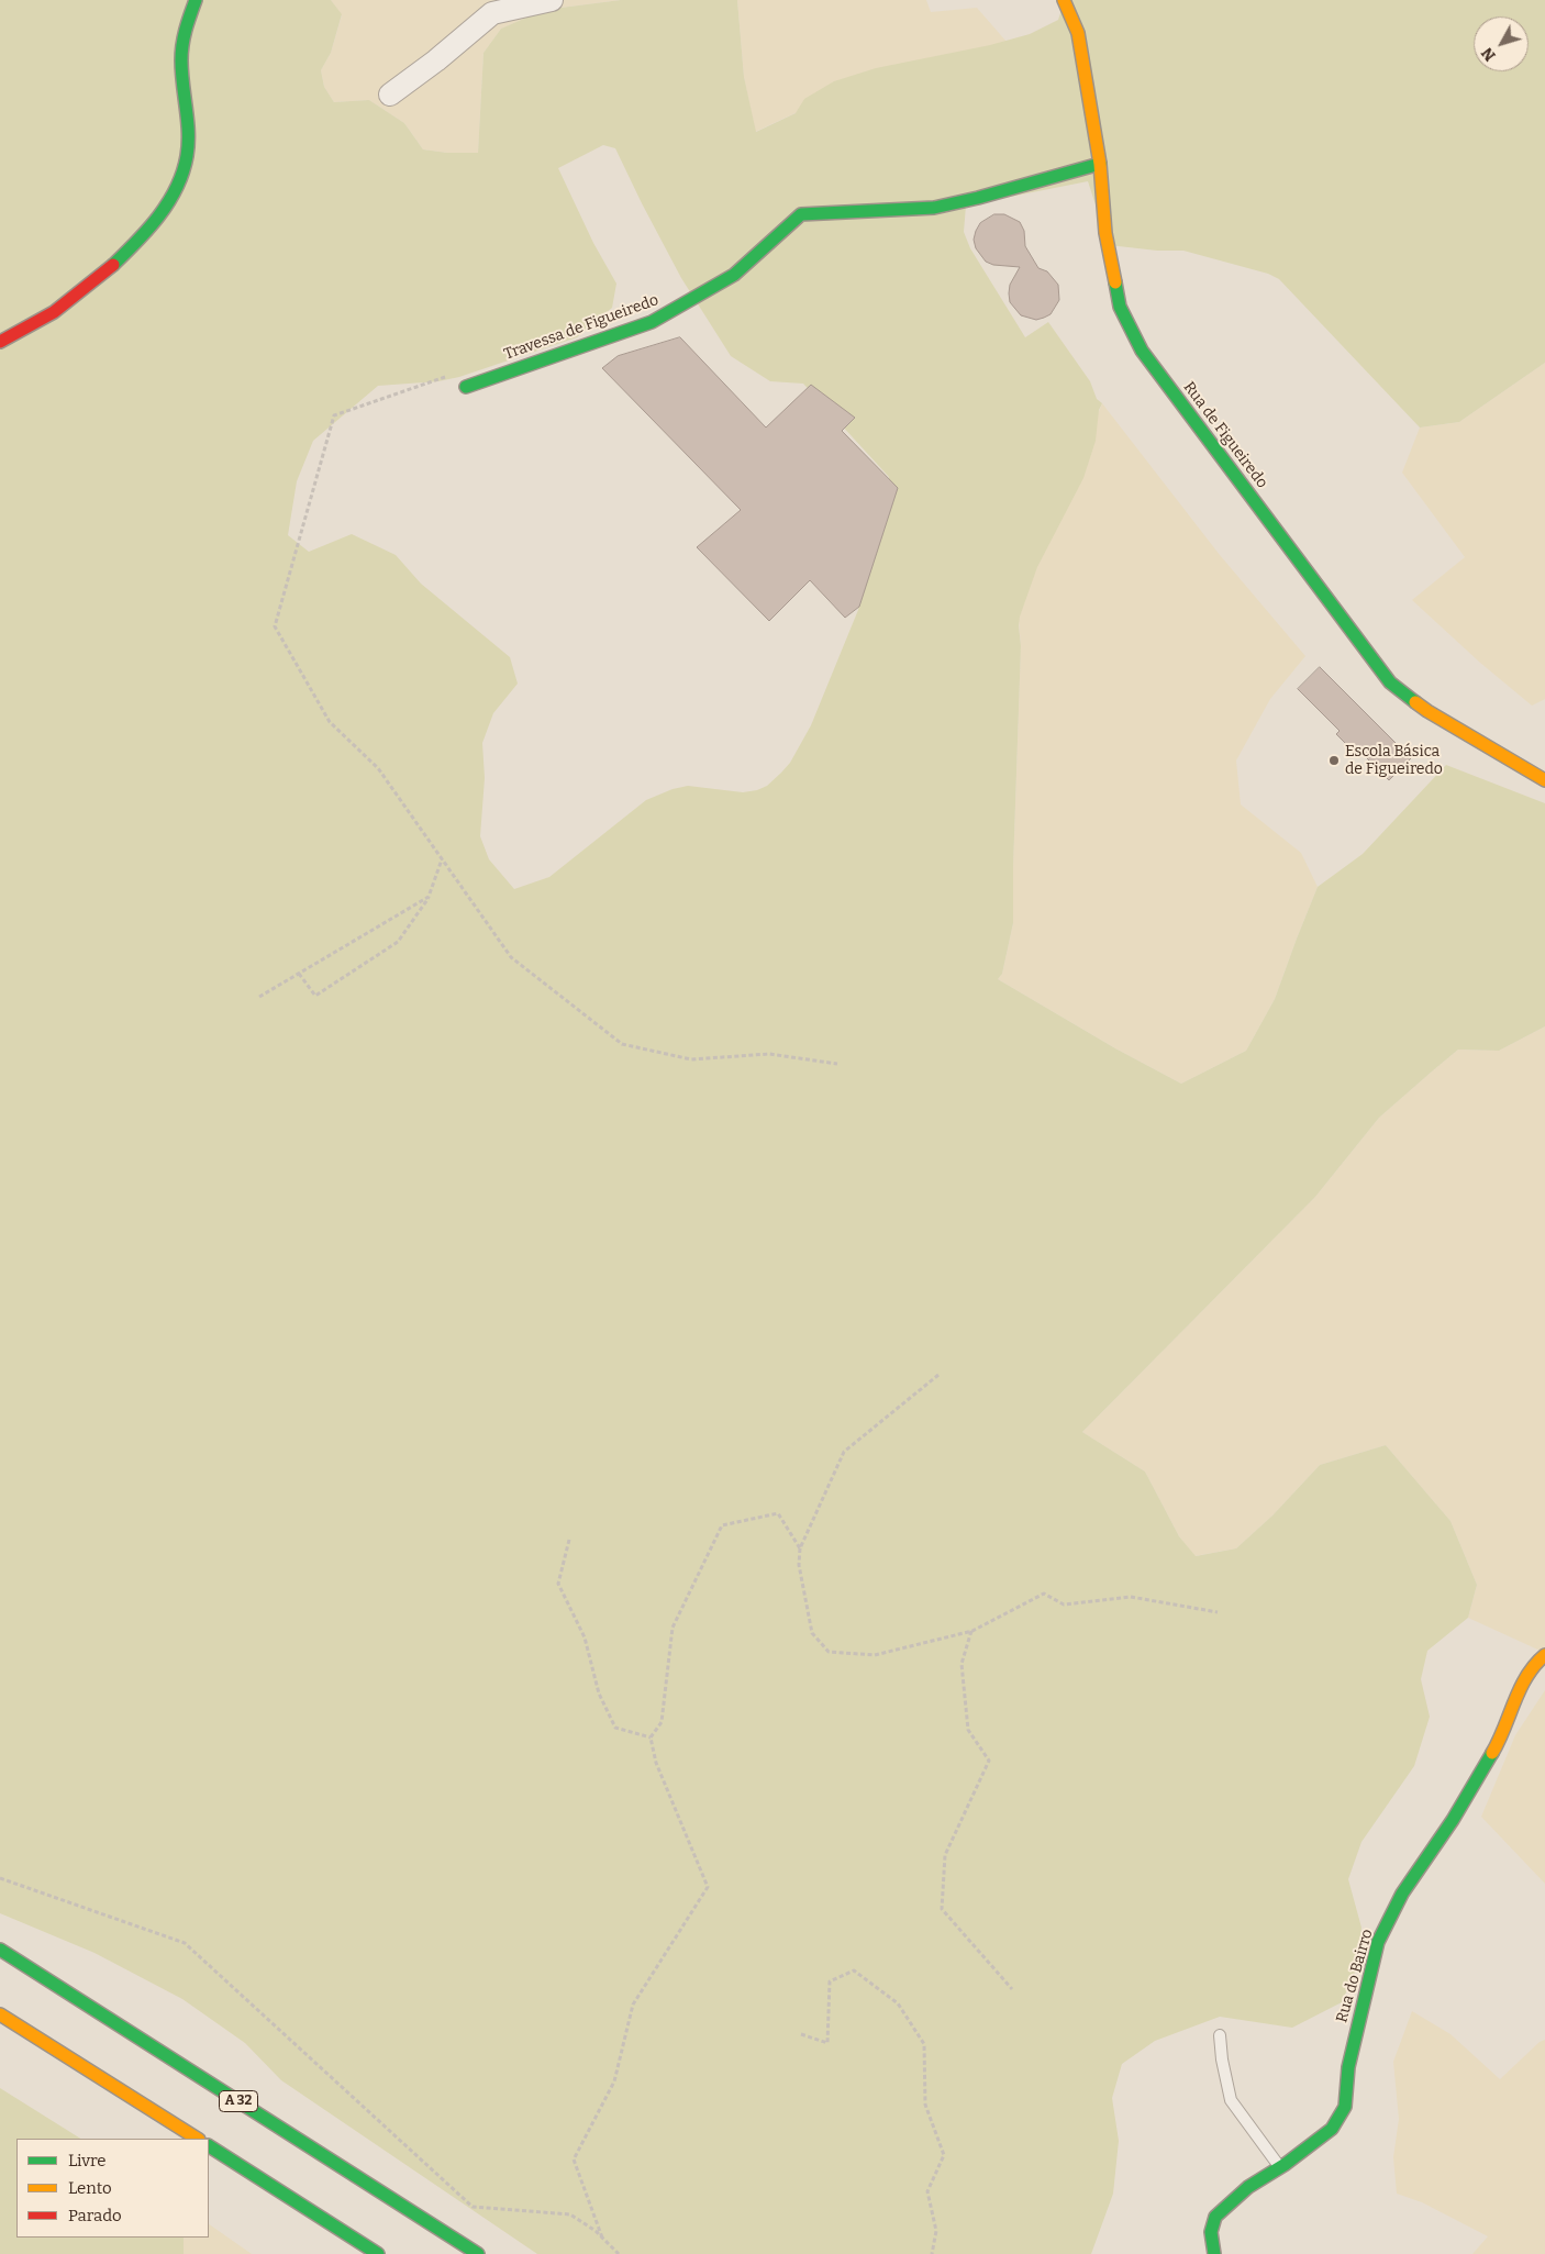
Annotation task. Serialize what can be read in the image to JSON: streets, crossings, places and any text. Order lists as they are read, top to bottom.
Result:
{
  "streets": {
    "main road": [
      "Travessa de Figueiredo",
      "Rua de Figueiredo",
      "Rua do Bairro",
      "A 32"
    ]
  },
  "crossings": [
    ["Travessa de Figueiredo", "Rua de Figueiredo"]
  ],
  "places": ["Escola Básica de Figueiredo"],
  "legend": ["Livre", "Lento", "Parado"],
  "north": "bottom left"
}
